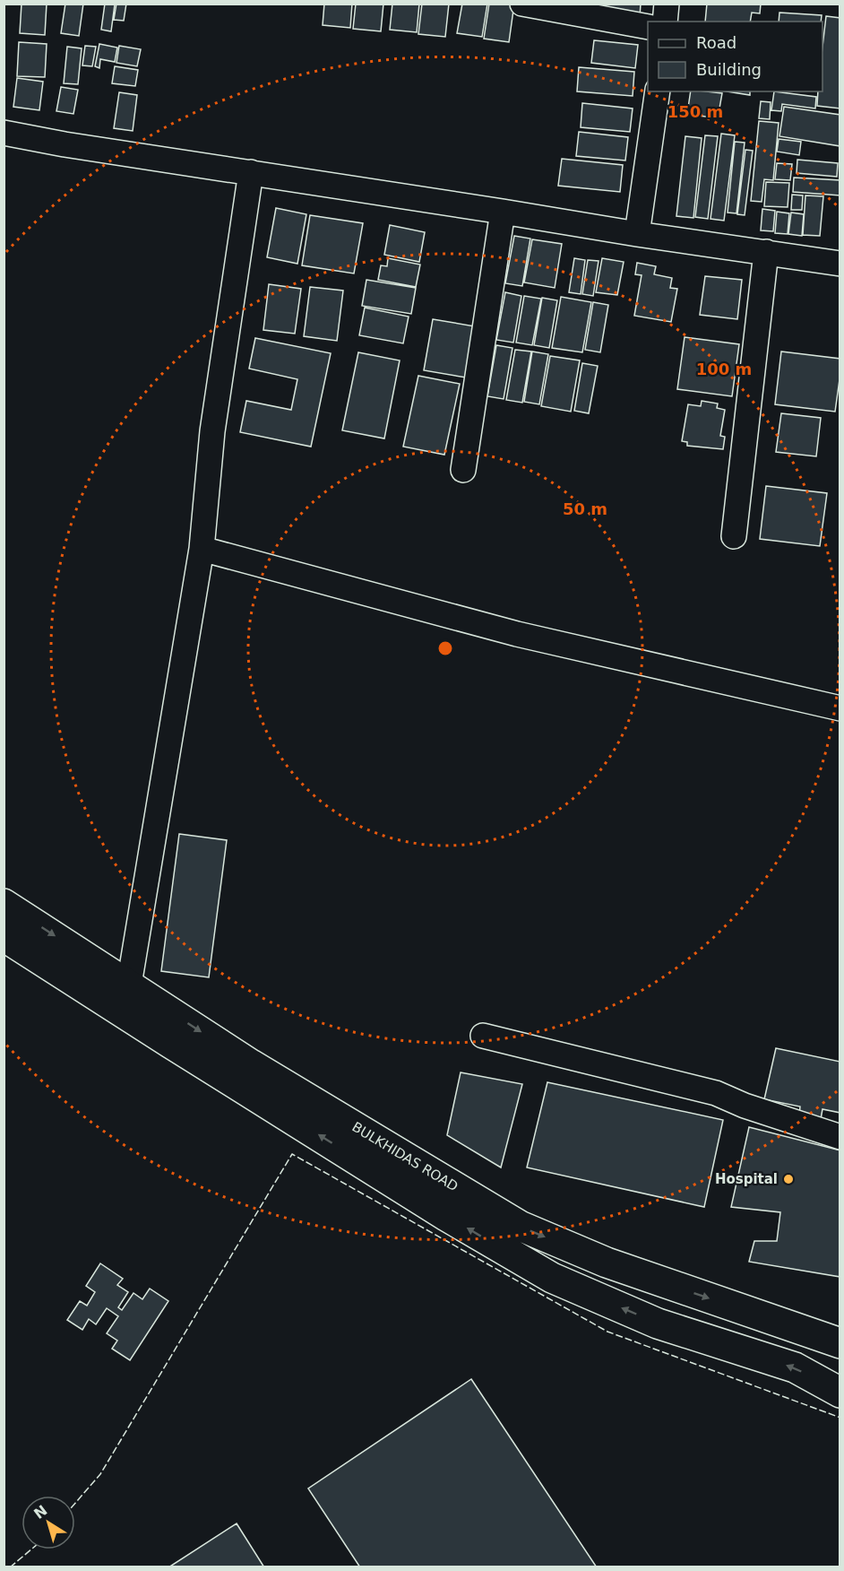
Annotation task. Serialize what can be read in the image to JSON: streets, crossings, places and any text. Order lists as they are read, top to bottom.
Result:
{
  "streets": {
    "main road": ["BULKHIDAS ROAD"]
  },
  "places": ["Hospital"],
  "legend": ["Road", "Building"],
  "north": "top left",
  "rings": ["150 m", "100 m", "50 m"]
}
